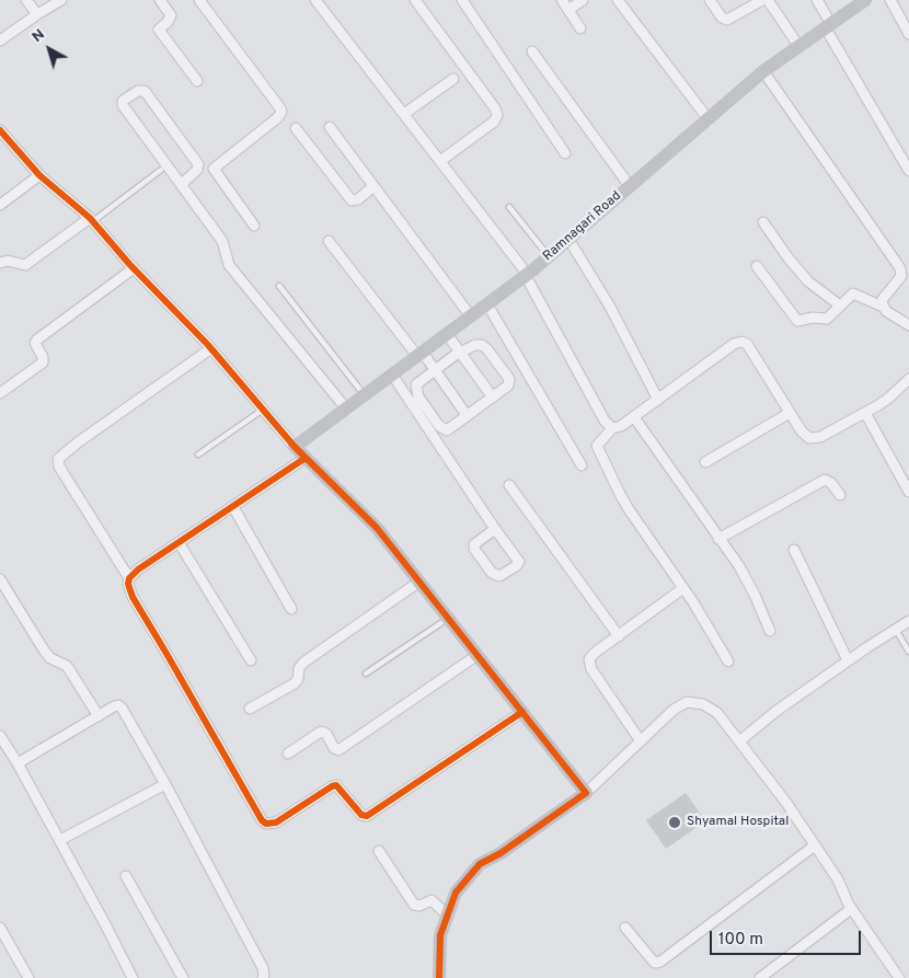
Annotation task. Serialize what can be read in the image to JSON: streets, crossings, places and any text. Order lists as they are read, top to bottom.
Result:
{
  "streets": {
    "street": ["Ramnagari Road"]
  },
  "places": ["Shyamal Hospital"],
  "scale_bar": "100 m",
  "north": "top left"
}
